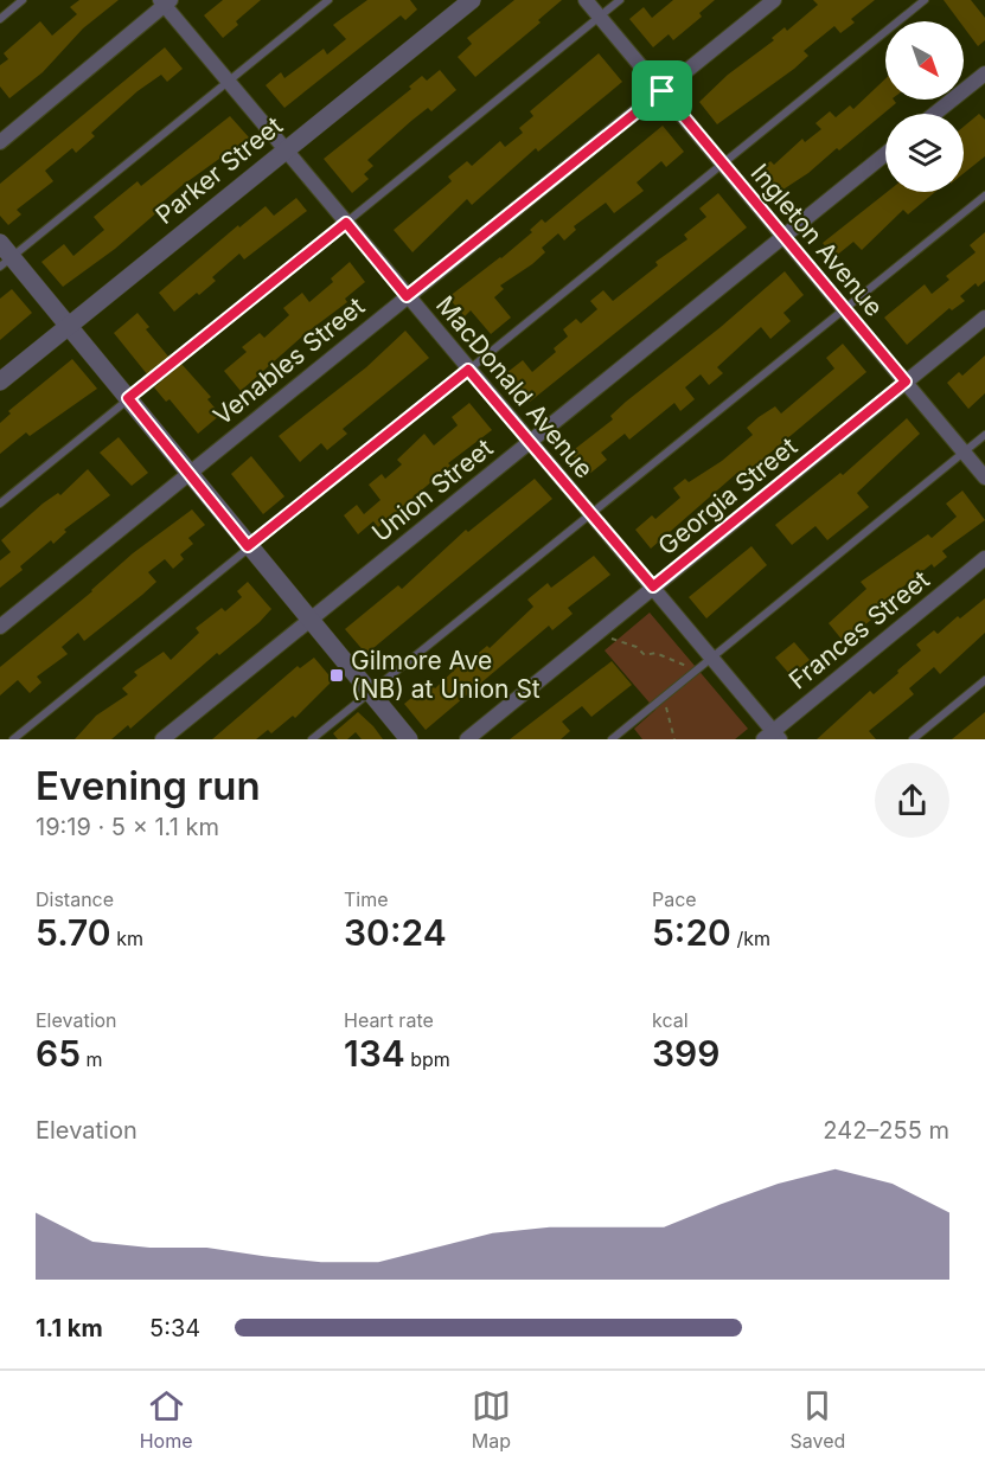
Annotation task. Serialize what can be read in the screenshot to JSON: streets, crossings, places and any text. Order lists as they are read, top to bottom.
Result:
{
  "streets": {
    "street": [
      "Parker Street",
      "Ingleton Avenue",
      "Venables Street",
      "MacDonald Avenue",
      "Union Street",
      "Georgia Street",
      "Frances Street"
    ]
  },
  "crossings": [
    ["Parker Street", "MacDonald Avenue"],
    ["Ingleton Avenue", "Venables Street"],
    ["Ingleton Avenue", "Union Street"],
    ["Ingleton Avenue", "Georgia Street"],
    ["Venables Street", "MacDonald Avenue"],
    ["MacDonald Avenue", "Union Street"],
    ["MacDonald Avenue", "Georgia Street"],
    ["MacDonald Avenue", "Frances Street"]
  ],
  "places": {
    "transit": ["Gilmore Ave (NB) at Union St"]
  },
  "north": "bottom right",
  "page": {
    "heading": ["Evening run", "19:19 · 5 × 1.1 km"],
    "stats": [
      ["Distance", "5.70 km"],
      ["Time", "30:24"],
      ["Pace", "5:20 /km"],
      ["Elevation", "65 m"],
      ["Heart rate", "134 bpm"],
      ["kcal", "399"]
    ],
    "chart": ["Elevation", "242–255 m"],
    "list": [
      {
        "name": "1.1 km",
        "note": "5:34"
      }
    ],
    "tabs": ["Home", "Map", "Saved"]
  }
}
